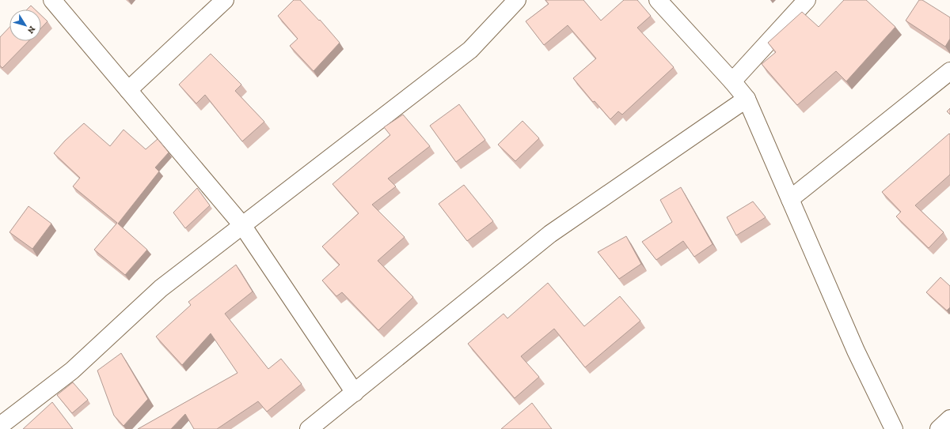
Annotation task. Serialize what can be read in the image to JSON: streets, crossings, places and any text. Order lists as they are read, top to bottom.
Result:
{
  "north": "bottom right"
}
